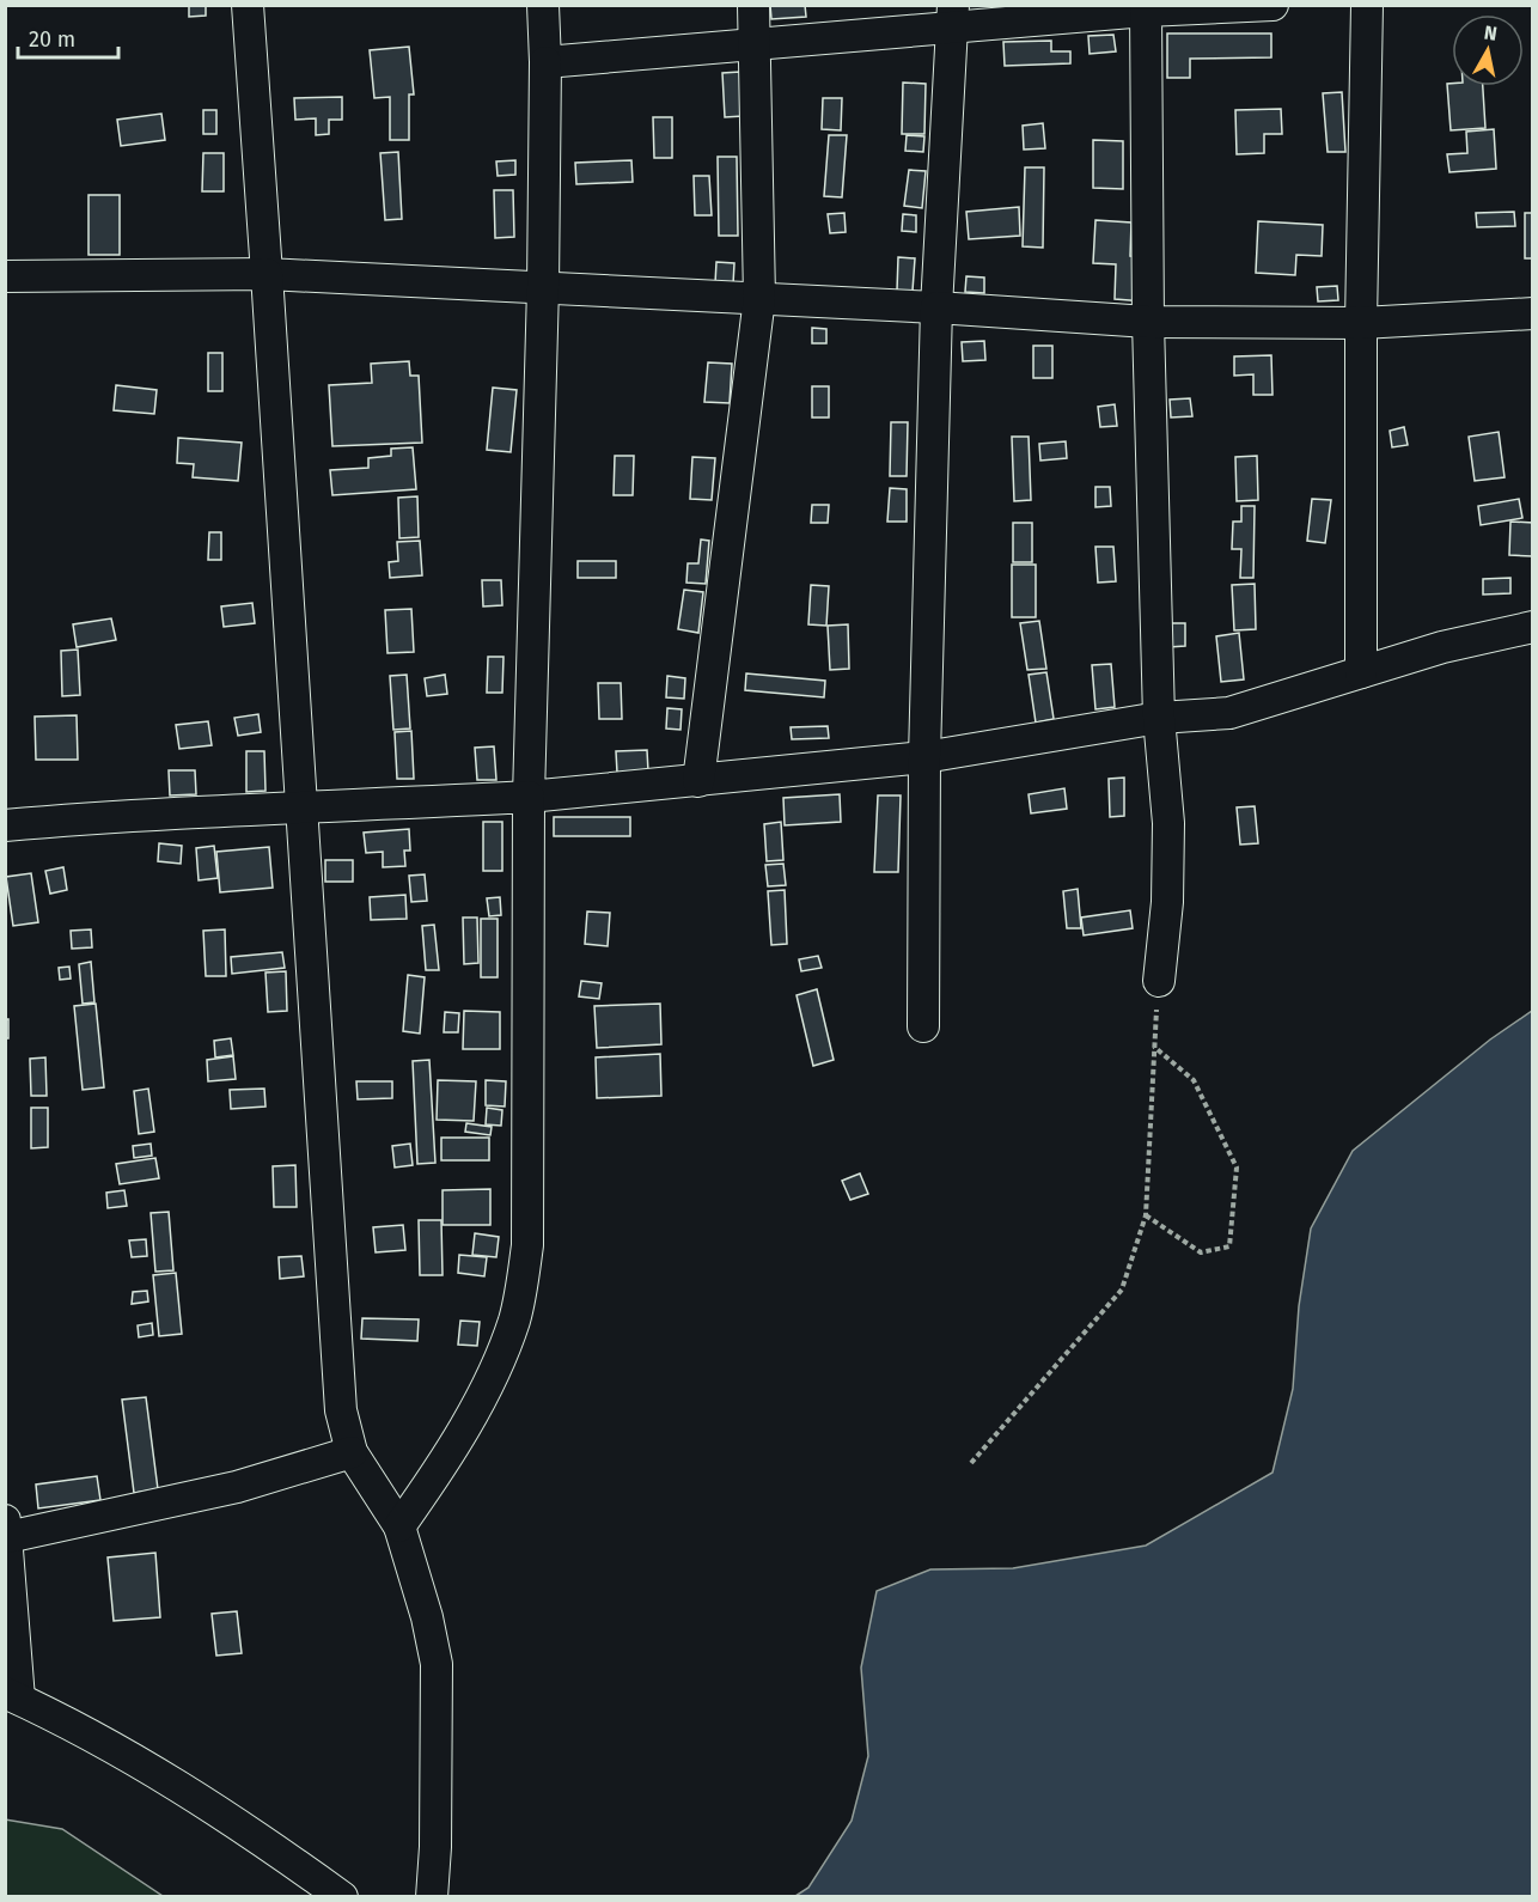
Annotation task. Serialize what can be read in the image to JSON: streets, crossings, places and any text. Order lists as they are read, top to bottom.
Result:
{
  "scale_bar": "20 m",
  "north": "top"
}
